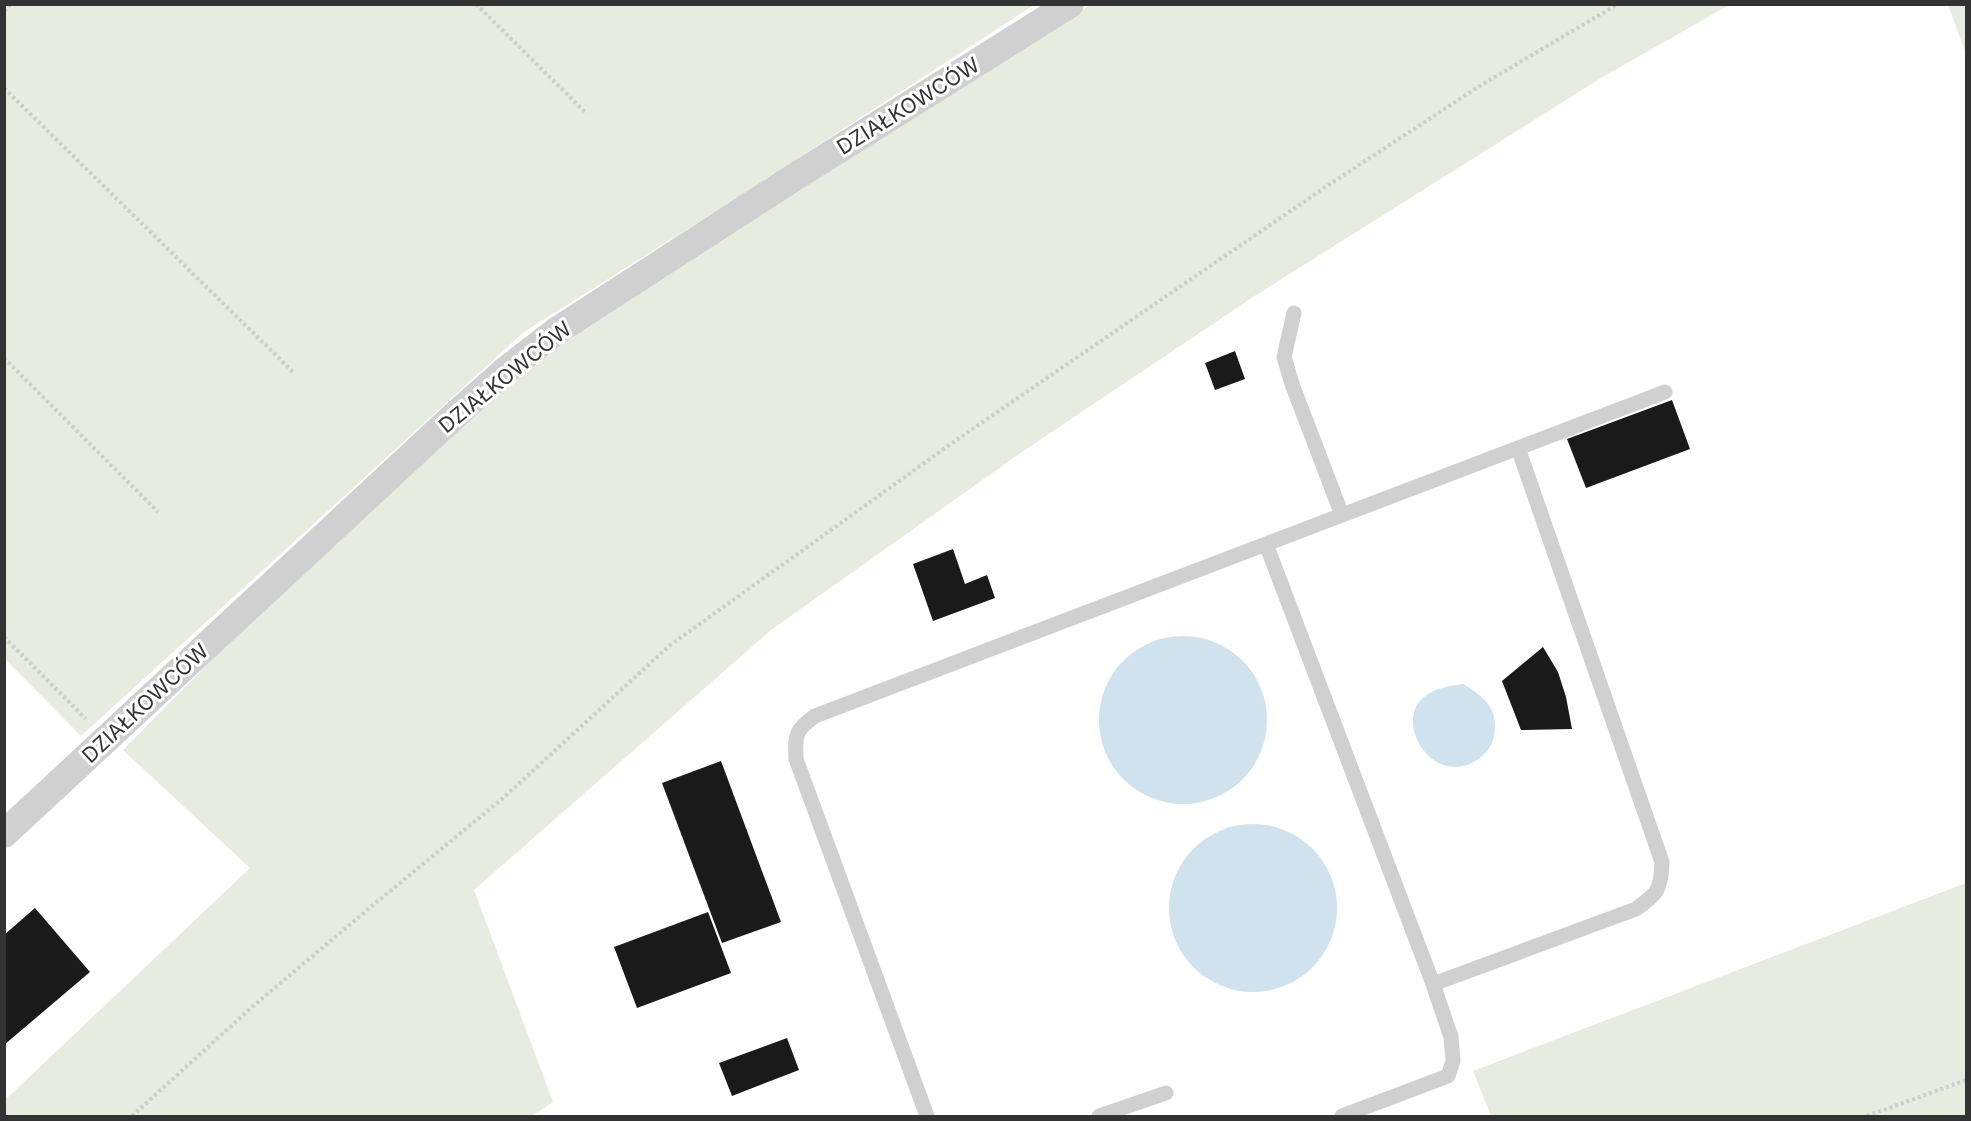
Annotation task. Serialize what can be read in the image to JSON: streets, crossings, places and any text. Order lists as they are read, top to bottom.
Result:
{
  "streets": {
    "street": ["DZIAŁKOWCÓW"]
  }
}
